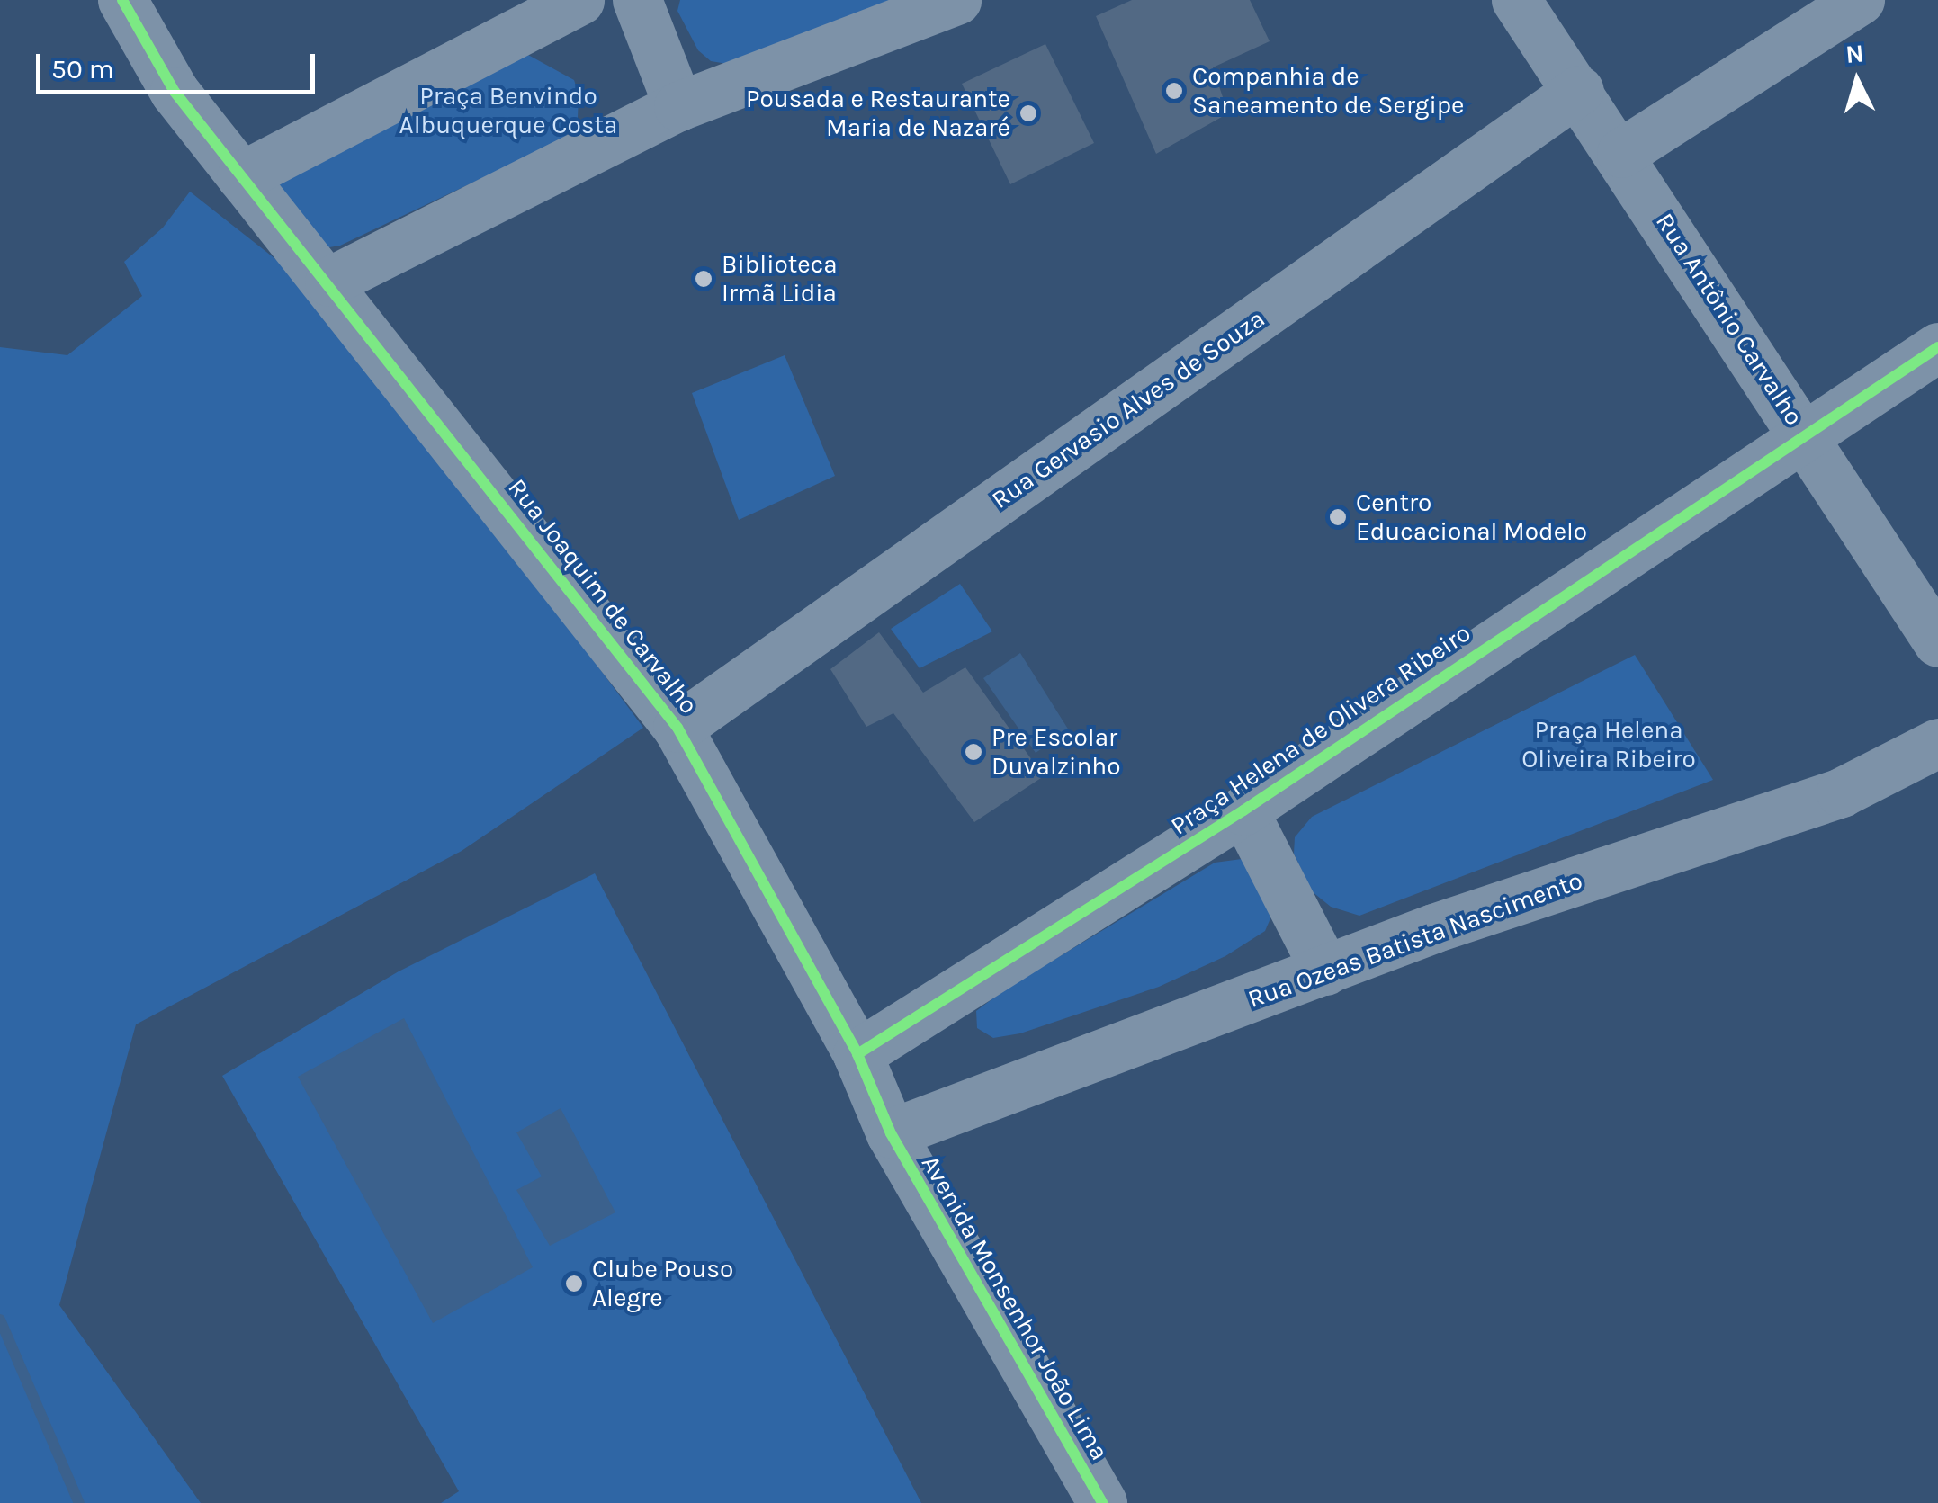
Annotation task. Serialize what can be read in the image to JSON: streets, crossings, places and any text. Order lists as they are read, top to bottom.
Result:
{
  "streets": {
    "street": [
      "Rua Antônio Carvalho",
      "Rua Gervasio Alves de Souza",
      "Rua Joaquim de Carvalho",
      "Praça Helena de Olivera Ribeiro",
      "Rua Ozeas Batista Nascimento",
      "Avenida Monsenhor João Lima"
    ]
  },
  "crossings": [
    ["Rua Antônio Carvalho", "Rua Gervasio Alves de Souza"],
    ["Rua Antônio Carvalho", "Praça Helena de Olivera Ribeiro"],
    ["Rua Gervasio Alves de Souza", "Rua Joaquim de Carvalho"],
    ["Rua Joaquim de Carvalho", "Praça Helena de Olivera Ribeiro"],
    ["Rua Joaquim de Carvalho", "Rua Ozeas Batista Nascimento"],
    ["Rua Joaquim de Carvalho", "Avenida Monsenhor João Lima"],
    ["Rua Ozeas Batista Nascimento", "Avenida Monsenhor João Lima"]
  ],
  "parks": ["Praça Benvindo Albuquerque Costa", "Praça Helena Oliveira Ribeiro"],
  "places": [
    "Companhia de Saneamento de Sergipe",
    "Pousada e Restaurante Maria de Nazaré",
    "Biblioteca Irmã Lidia",
    "Centro Educacional Modelo",
    "Pre Escolar Duvalzinho",
    "Clube Pouso Alegre"
  ],
  "scale_bar": "50 m",
  "north": "top"
}
